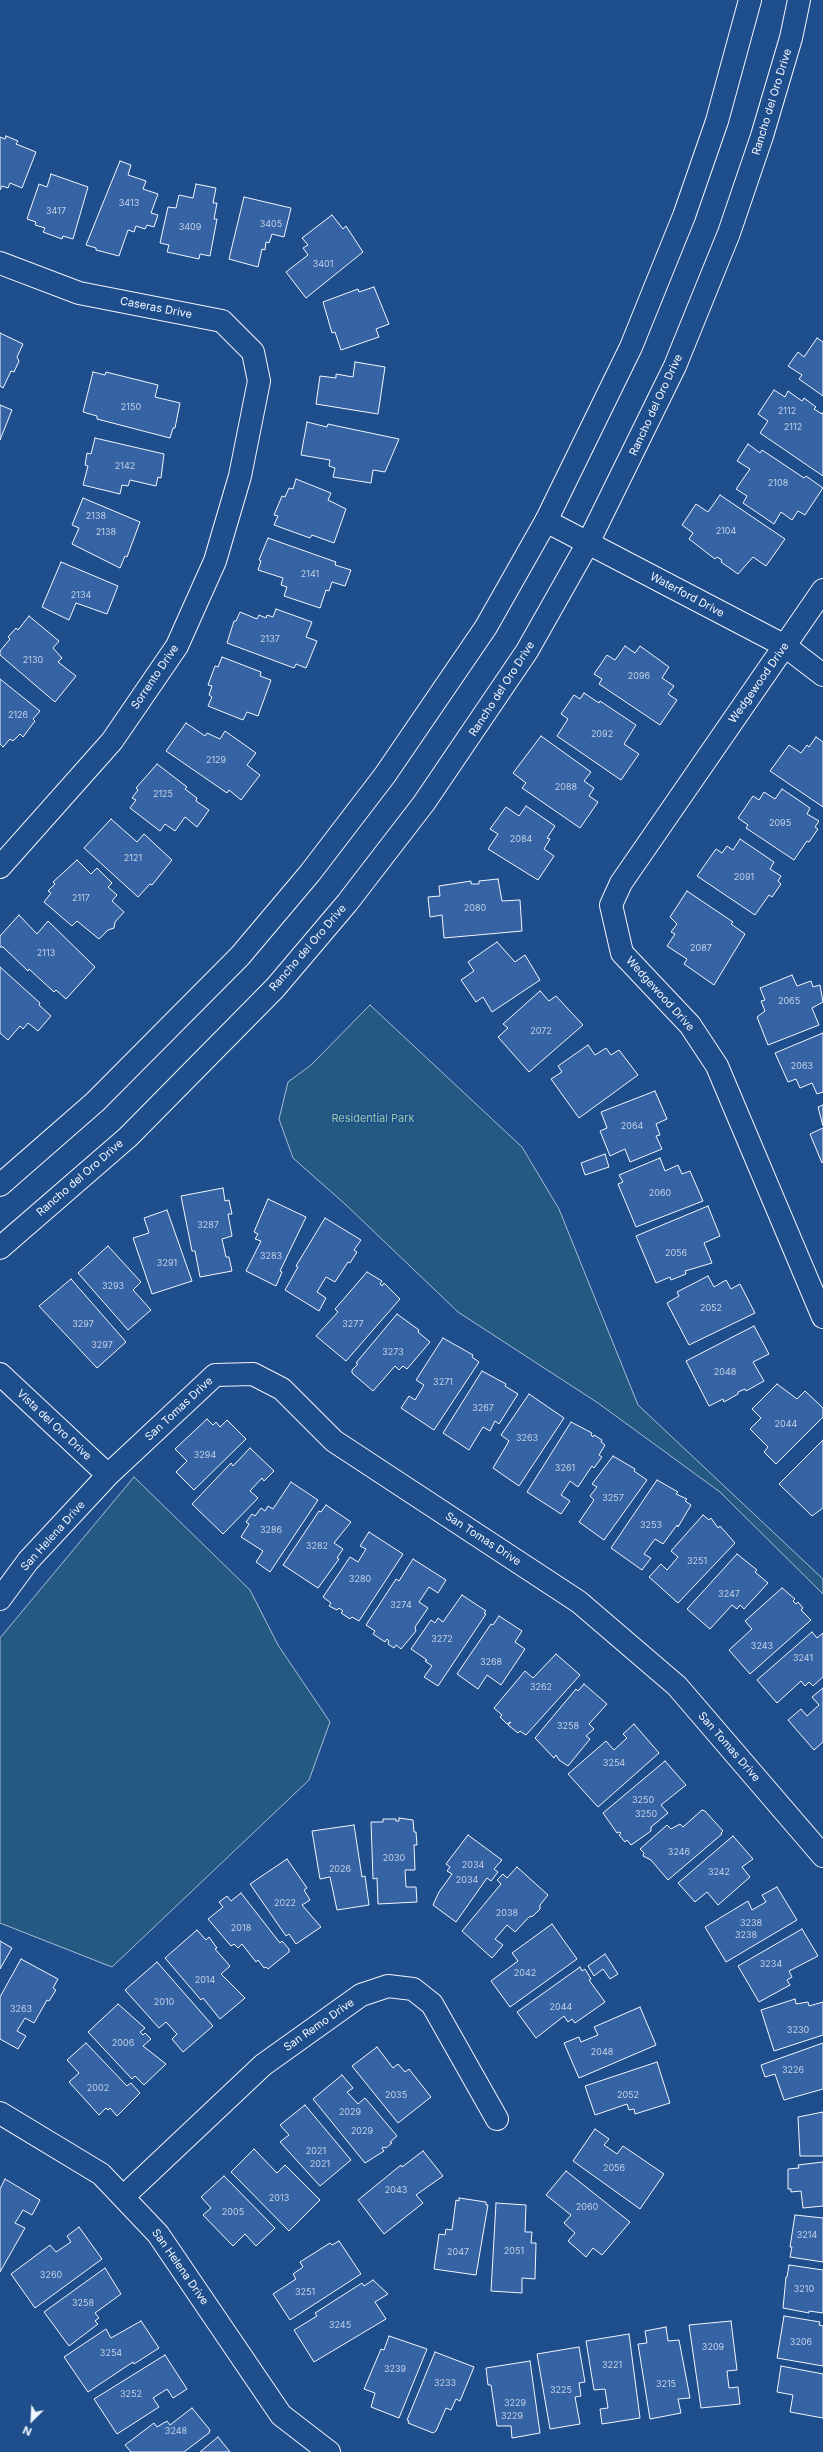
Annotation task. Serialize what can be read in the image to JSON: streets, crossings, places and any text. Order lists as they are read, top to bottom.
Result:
{
  "streets": {
    "street": [
      "Rancho del Oro Drive",
      "Caseras Drive",
      "Waterford Drive",
      "Sorrento Drive",
      "Wedgewood Drive",
      "San Tomas Drive",
      "Vista del Oro Drive",
      "San Helena Drive",
      "San Remo Drive"
    ]
  },
  "crossings": [
    ["Rancho del Oro Drive", "Waterford Drive"],
    ["Caseras Drive", "Sorrento Drive"],
    ["Waterford Drive", "Wedgewood Drive"],
    ["San Tomas Drive", "Vista del Oro Drive"],
    ["San Tomas Drive", "San Helena Drive"],
    ["Vista del Oro Drive", "San Helena Drive"],
    ["San Helena Drive", "San Remo Drive"]
  ],
  "parks": ["Residential Park"],
  "house_numbers": [
    "3413",
    "3417",
    "3405",
    "3409",
    "3401",
    "2150",
    "2112",
    "2112",
    "2142",
    "2108",
    "2138",
    "2104",
    "2138",
    "2141",
    "2134",
    "2137",
    "2130",
    "2096",
    "2126",
    "2092",
    "2129",
    "2088",
    "2125",
    "2095",
    "2084",
    "2121",
    "2091",
    "2117",
    "2080",
    "2087",
    "2113",
    "2065",
    "2072",
    "2063",
    "2064",
    "2060",
    "3287",
    "2056",
    "3283",
    "3291",
    "3293",
    "2052",
    "3297",
    "3277",
    "3297",
    "3273",
    "2048",
    "3271",
    "3267",
    "2044",
    "3263",
    "3294",
    "3261",
    "3257",
    "3253",
    "3286",
    "3282",
    "3251",
    "3280",
    "3247",
    "3274",
    "3272",
    "3243",
    "3241",
    "3268",
    "3262",
    "3258",
    "3254",
    "3250",
    "3250",
    "3246",
    "2030",
    "2034",
    "2026",
    "3242",
    "2034",
    "2022",
    "2038",
    "3238",
    "2018",
    "3238",
    "3234",
    "2042",
    "2014",
    "2010",
    "2044",
    "3263",
    "3230",
    "2006",
    "2048",
    "3226",
    "2002",
    "2035",
    "2052",
    "2029",
    "2029",
    "2021",
    "2021",
    "2056",
    "2043",
    "2013",
    "2060",
    "2005",
    "3214",
    "2051",
    "2047",
    "3260",
    "3210",
    "3251",
    "3258",
    "3245",
    "3206",
    "3209",
    "3254",
    "3221",
    "3239",
    "3233",
    "3215",
    "3225",
    "3252",
    "3229",
    "3229",
    "3248"
  ],
  "north": "bottom left"
}
